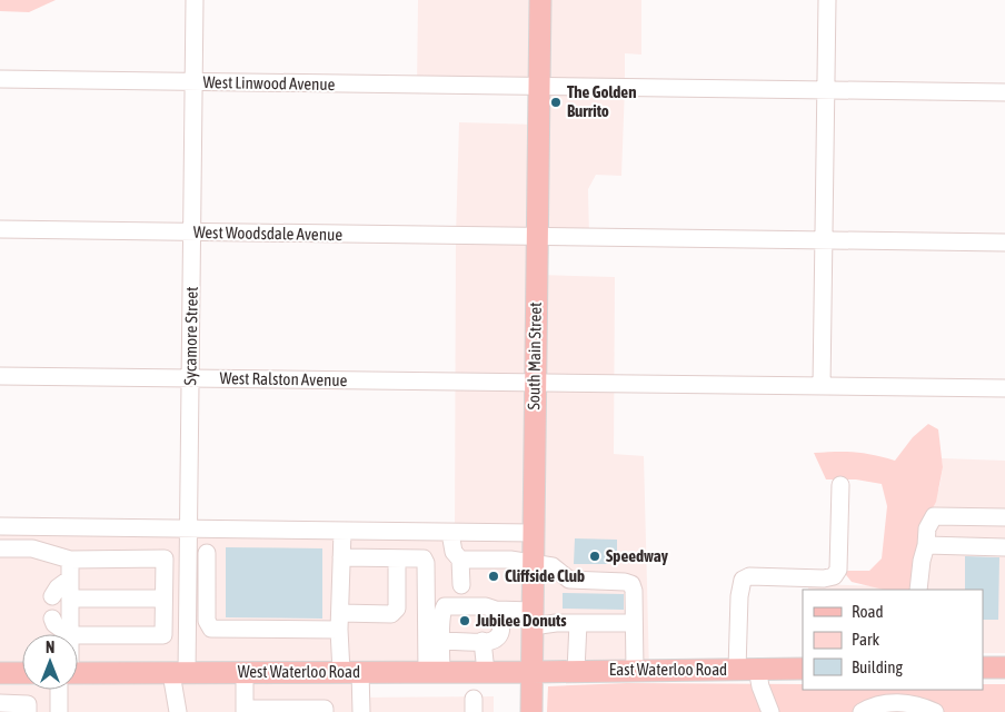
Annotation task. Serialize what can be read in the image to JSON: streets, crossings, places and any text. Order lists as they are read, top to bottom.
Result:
{
  "streets": {
    "main road": ["South Main Street", "East Waterloo Road", "West Waterloo Road"],
    "street": [
      "West Linwood Avenue",
      "West Woodsdale Avenue",
      "Sycamore Street",
      "West Ralston Avenue"
    ]
  },
  "crossings": [
    ["West Linwood Avenue", "Sycamore Street"],
    ["West Linwood Avenue", "South Main Street"],
    ["West Woodsdale Avenue", "Sycamore Street"],
    ["West Woodsdale Avenue", "South Main Street"],
    ["Sycamore Street", "West Ralston Avenue"],
    ["Sycamore Street", "West Waterloo Road"],
    ["South Main Street", "West Ralston Avenue"],
    ["South Main Street", "East Waterloo Road"],
    ["South Main Street", "West Waterloo Road"],
    ["East Waterloo Road", "West Waterloo Road"]
  ],
  "places": [
    "The Golden Burrito",
    "Speedway",
    "Cliffside Club",
    "Jubilee Donuts"
  ],
  "legend": ["Road", "Park", "Building"],
  "north": "top"
}
